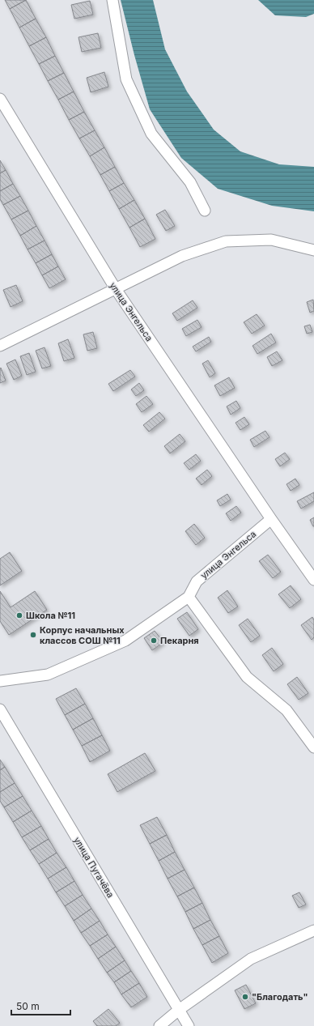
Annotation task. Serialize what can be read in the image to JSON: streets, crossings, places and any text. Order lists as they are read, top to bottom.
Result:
{
  "streets": {
    "street": ["улица Энгельса", "улица Пугачёва"]
  },
  "places": [
    "Школа №11",
    "Корпус начальных классов СОШ №11",
    "Пекарня",
    "\"Благодать\""
  ],
  "scale_bar": "50 m"
}
